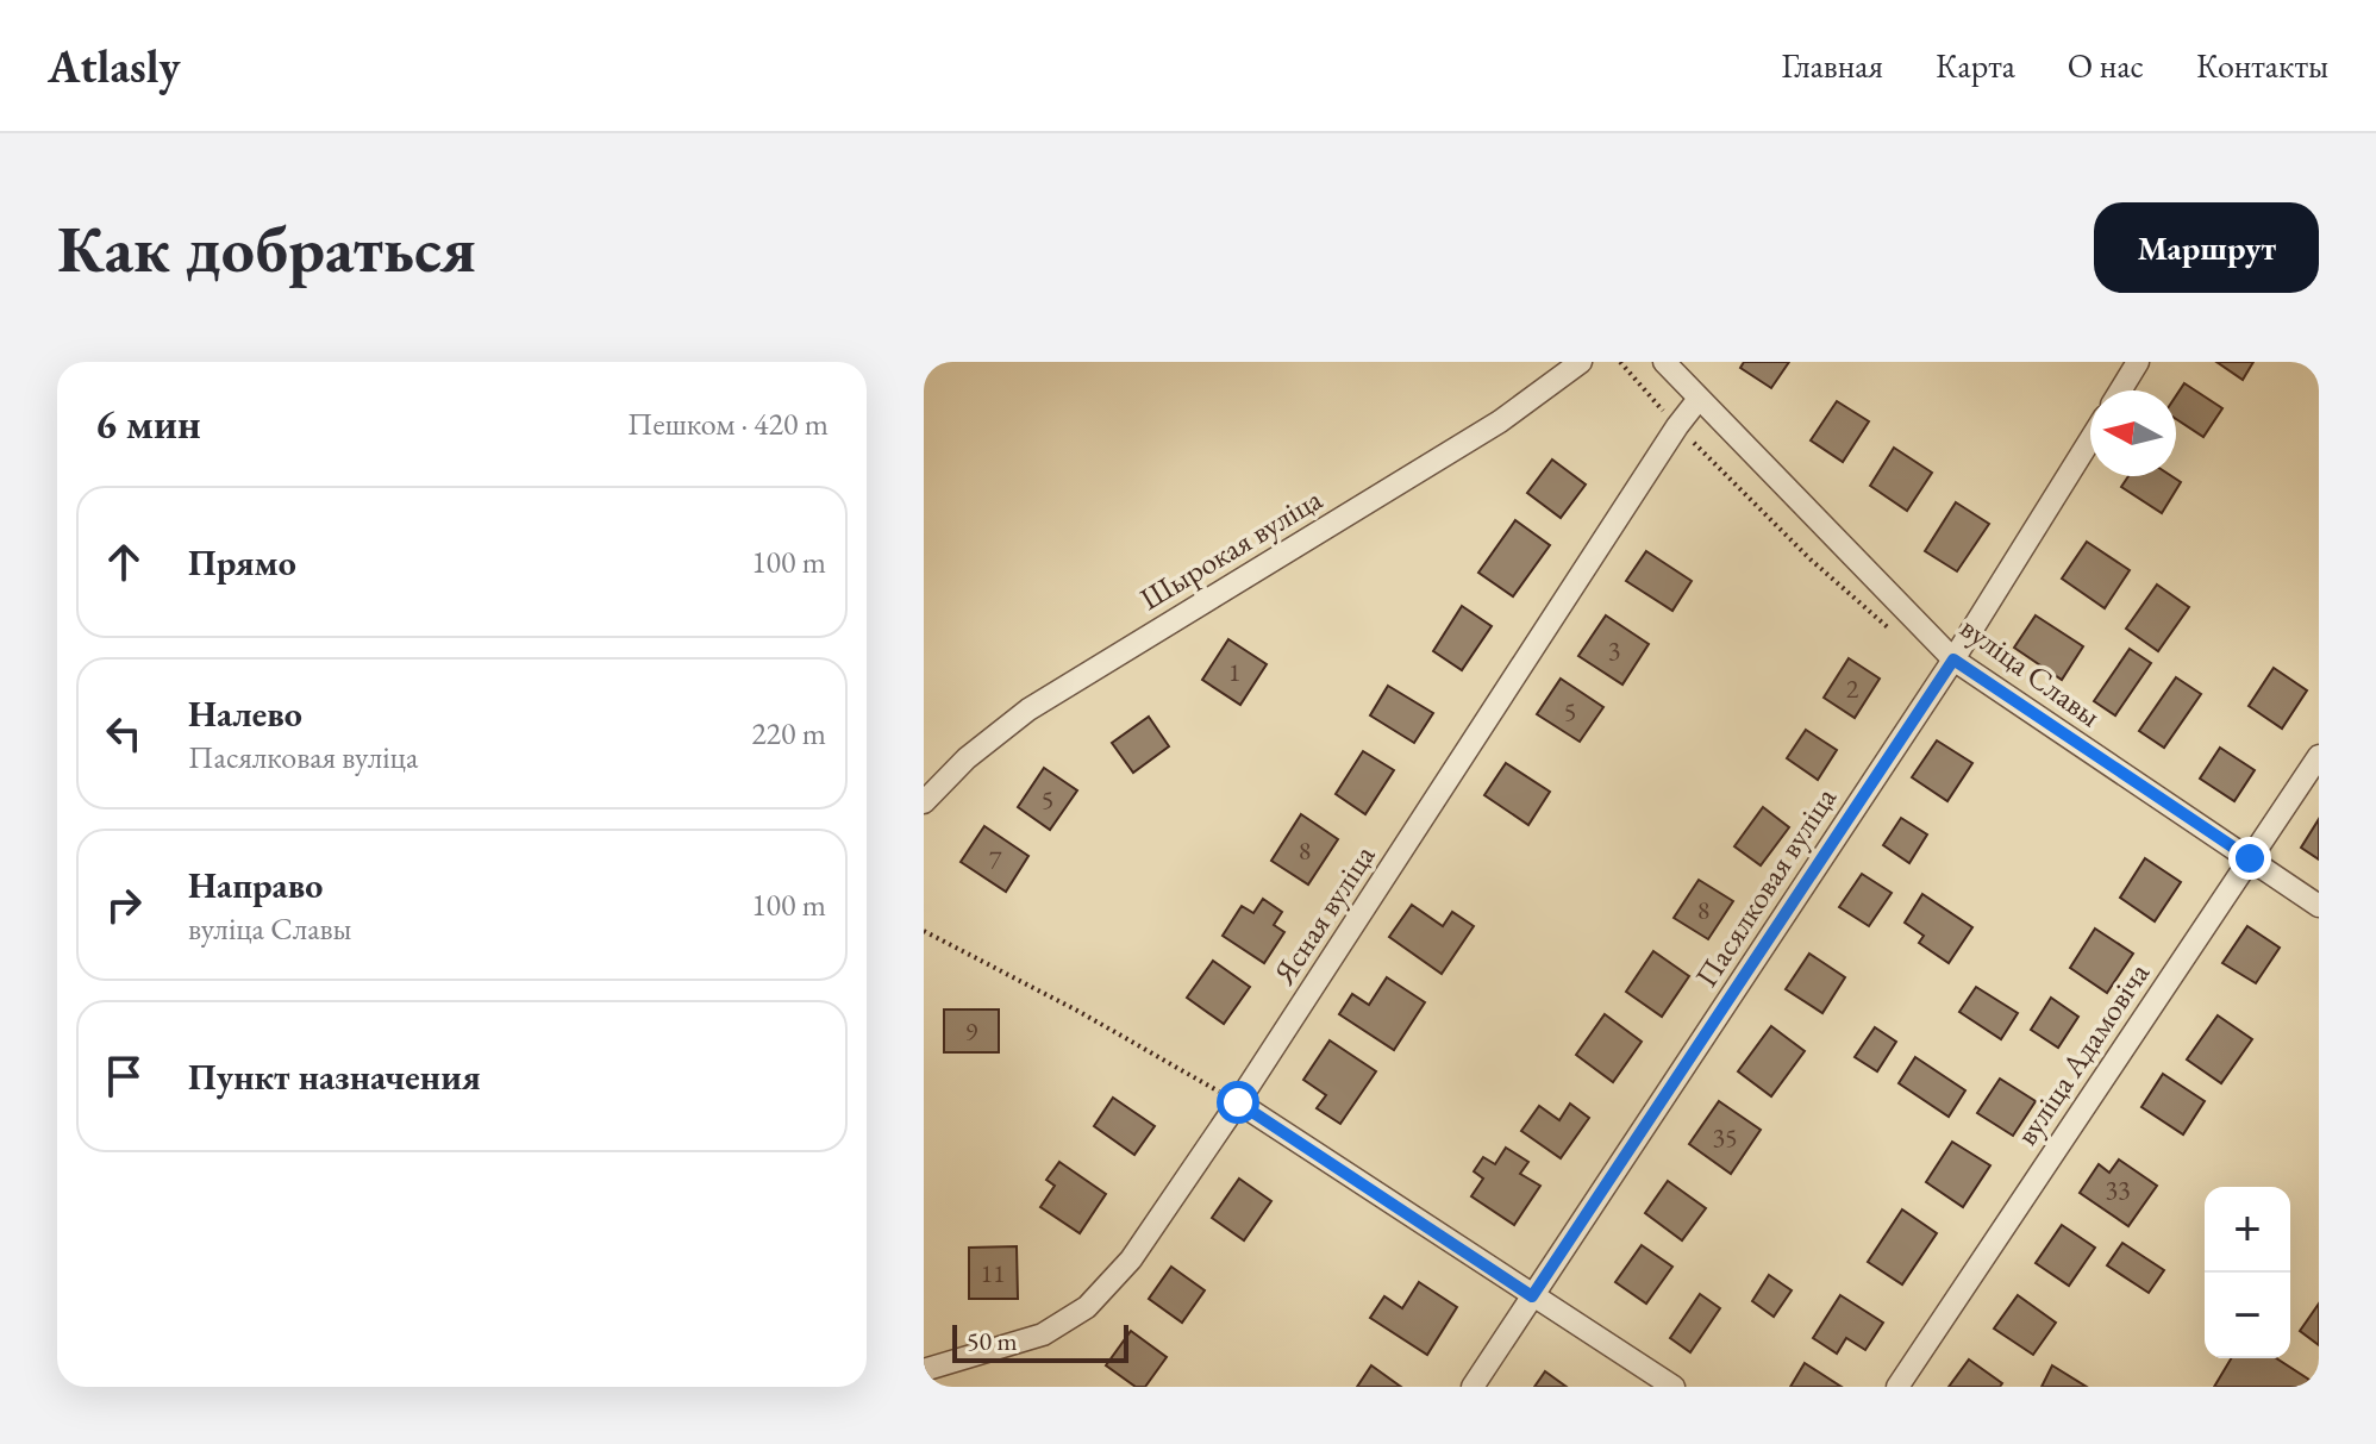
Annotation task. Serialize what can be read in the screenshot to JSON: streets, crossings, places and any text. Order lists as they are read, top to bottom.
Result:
{
  "streets": {
    "street": [
      "Шырокая вуліца",
      "вуліца Славы",
      "Пасялковая вуліца",
      "Ясная вуліца",
      "вуліца Адамовіча"
    ]
  },
  "crossings": [
    ["вуліца Славы", "Пасялковая вуліца"],
    ["вуліца Славы", "Ясная вуліца"],
    ["вуліца Славы", "вуліца Адамовіча"]
  ],
  "house_numbers": [
    "3",
    "1",
    "2",
    "5",
    "5",
    "8",
    "7",
    "8",
    "9",
    "35",
    "33",
    "11"
  ],
  "scale_bar": "50 m",
  "north": "left",
  "page": {
    "header": "Atlasly",
    "nav": [
      "Главная",
      "Карта",
      "О нас",
      "Контакты"
    ],
    "buttons": "Маршрут",
    "title": "Как добраться",
    "heading": ["6 мин", "Пешком · 420 m"],
    "list": [
      ["Прямо", "100 m"],
      ["Налево", "Пасялковая вуліца", "220 m"],
      ["Направо", "вуліца Славы", "100 m"],
      "Пункт назначения"
    ],
    "map_buttons": ["+", "−"],
    "scale": "50 m"
  }
}
